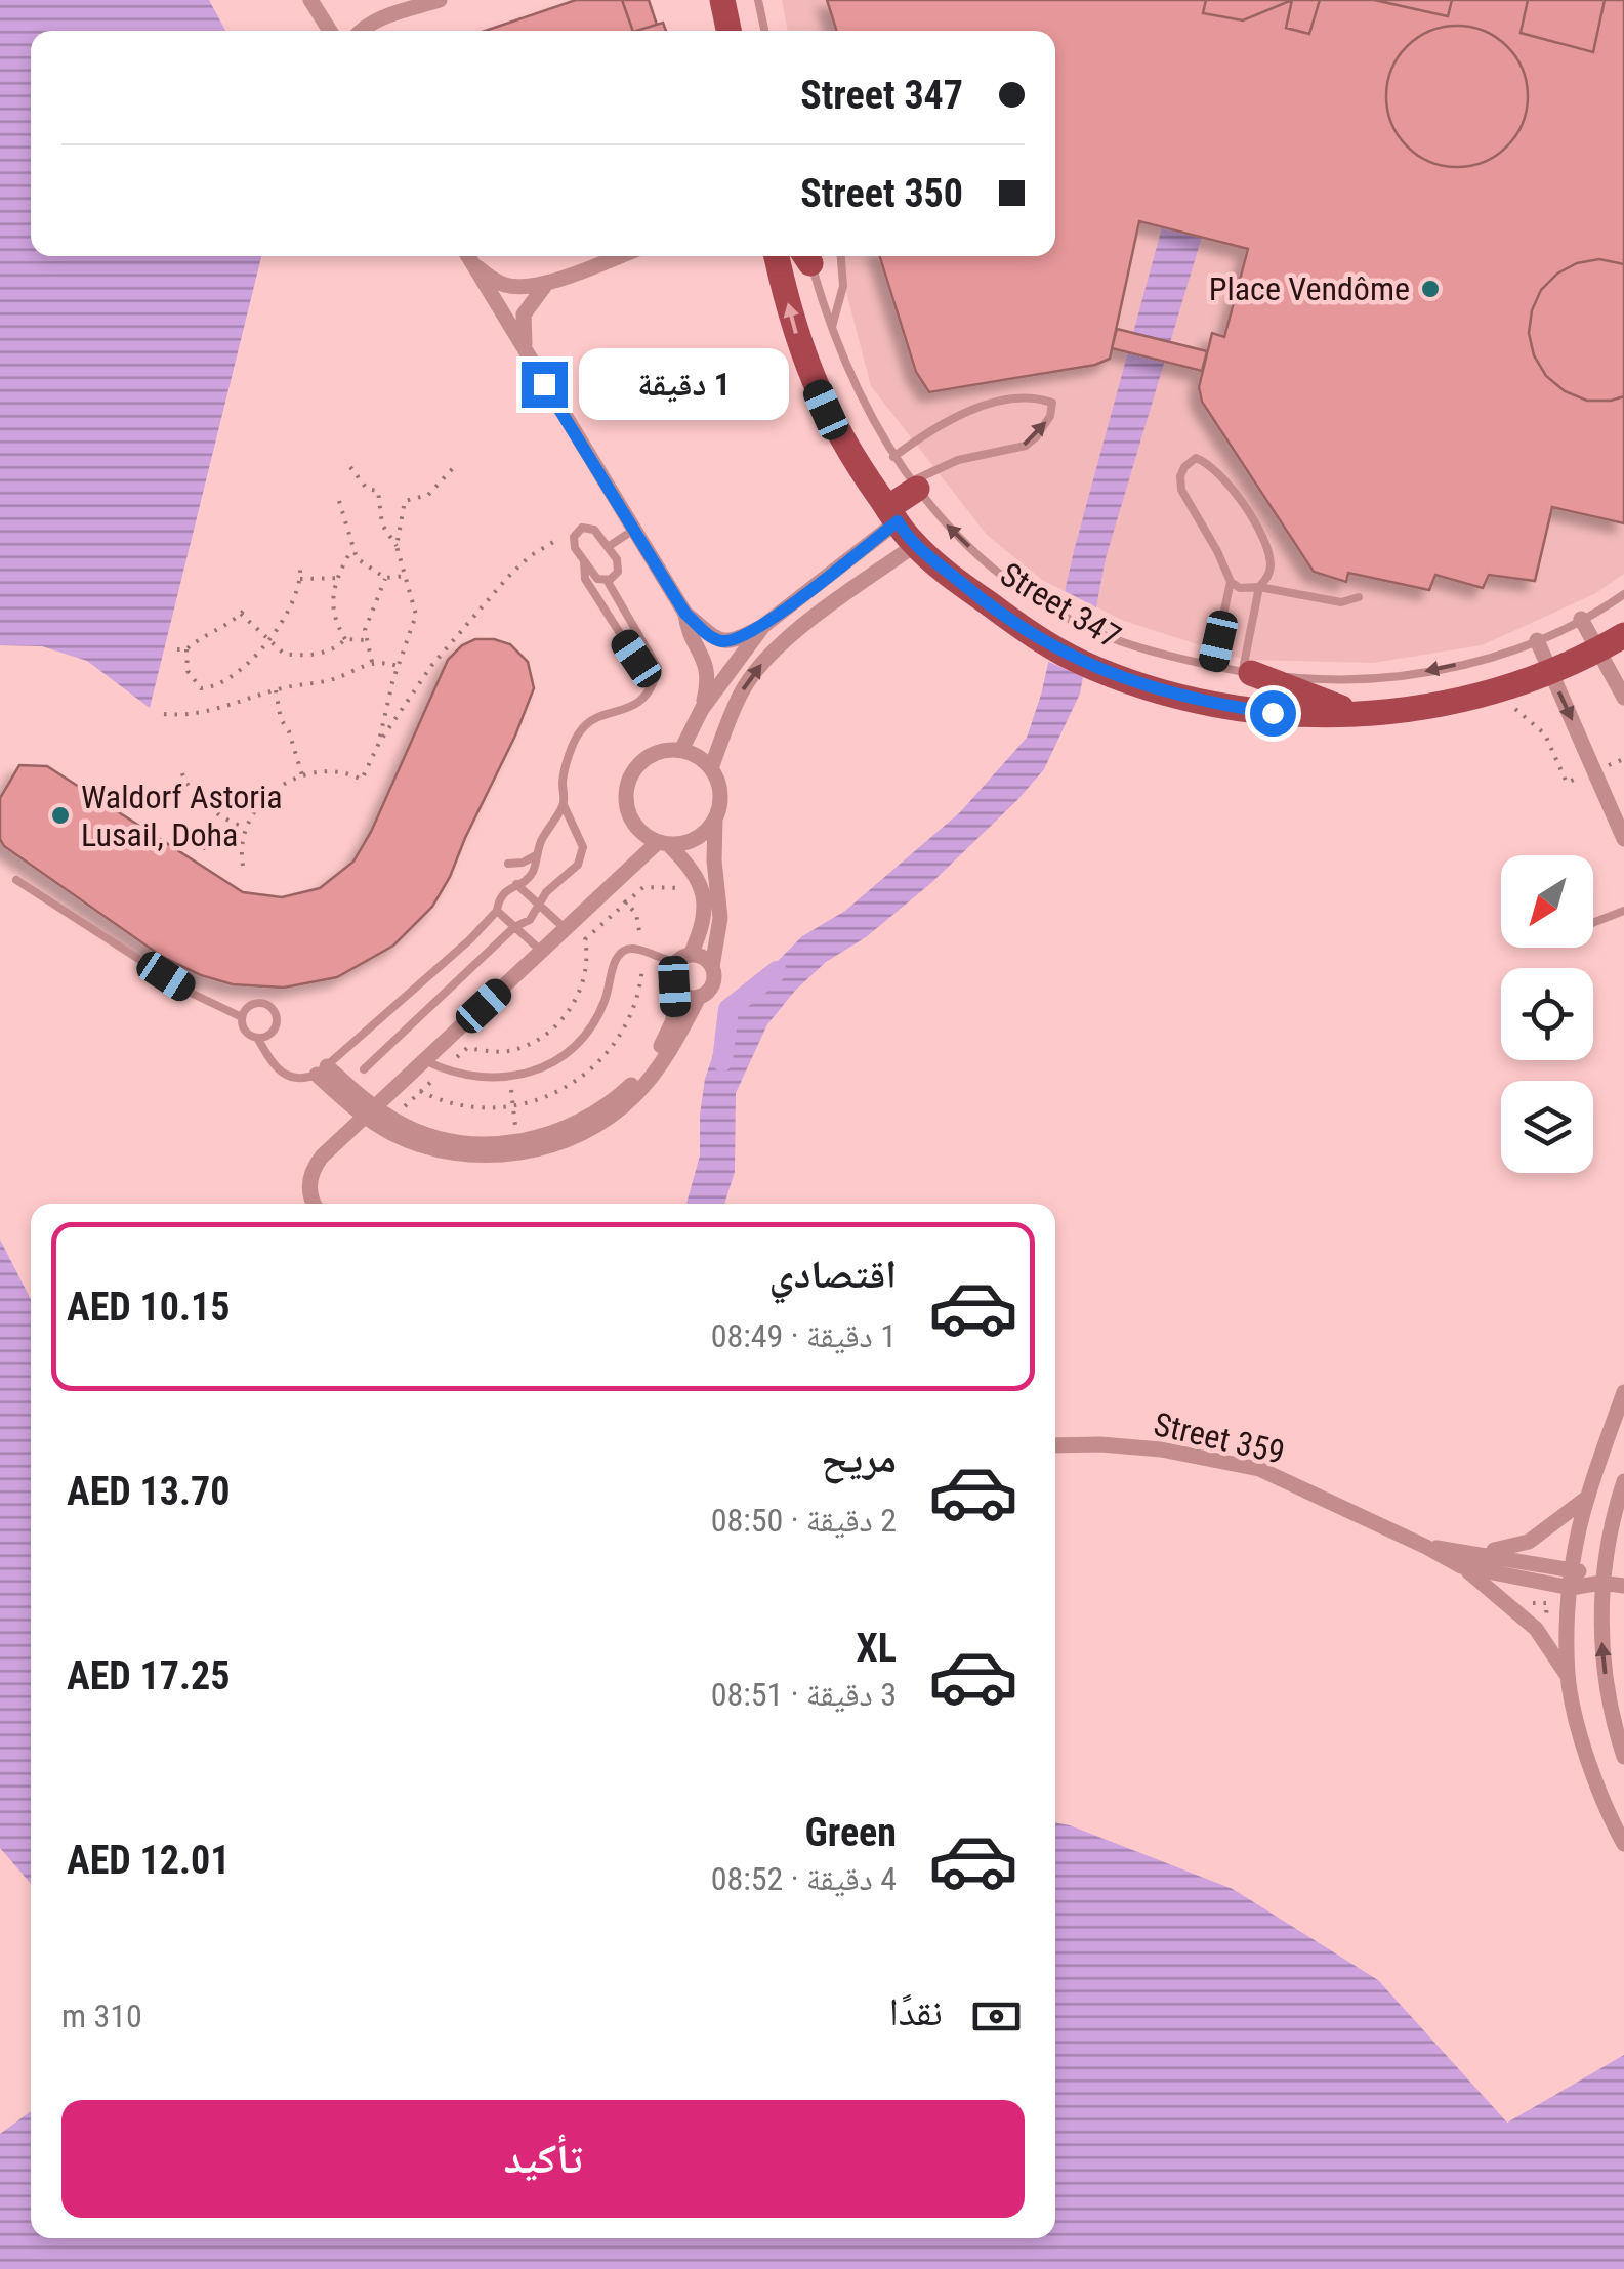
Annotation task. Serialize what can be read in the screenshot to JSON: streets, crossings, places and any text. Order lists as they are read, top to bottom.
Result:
{
  "streets": {
    "main road": ["Street 347"],
    "street": ["Street 359"]
  },
  "places": ["Place Vendôme", "Waldorf Astoria Lusail, Doha"],
  "north": "bottom left",
  "page": {
    "banner": ["Street 347", "Street 350"],
    "bubble": "1 دقيقة",
    "list": [
      {
        "name": "اقتصادي",
        "note": "1 دقيقة · 08:49",
        "value": "AED 10.15"
      },
      {
        "name": "مريح",
        "note": "2 دقيقة · 08:50",
        "value": "AED 13.70"
      },
      {
        "name": "XL",
        "note": "3 دقيقة · 08:51",
        "value": "AED 17.25"
      },
      {
        "name": "Green",
        "note": "4 دقيقة · 08:52",
        "value": "AED 12.01"
      }
    ],
    "pay": ["نقدًا", "310 m"],
    "buttons": "تأكيد"
  }
}
